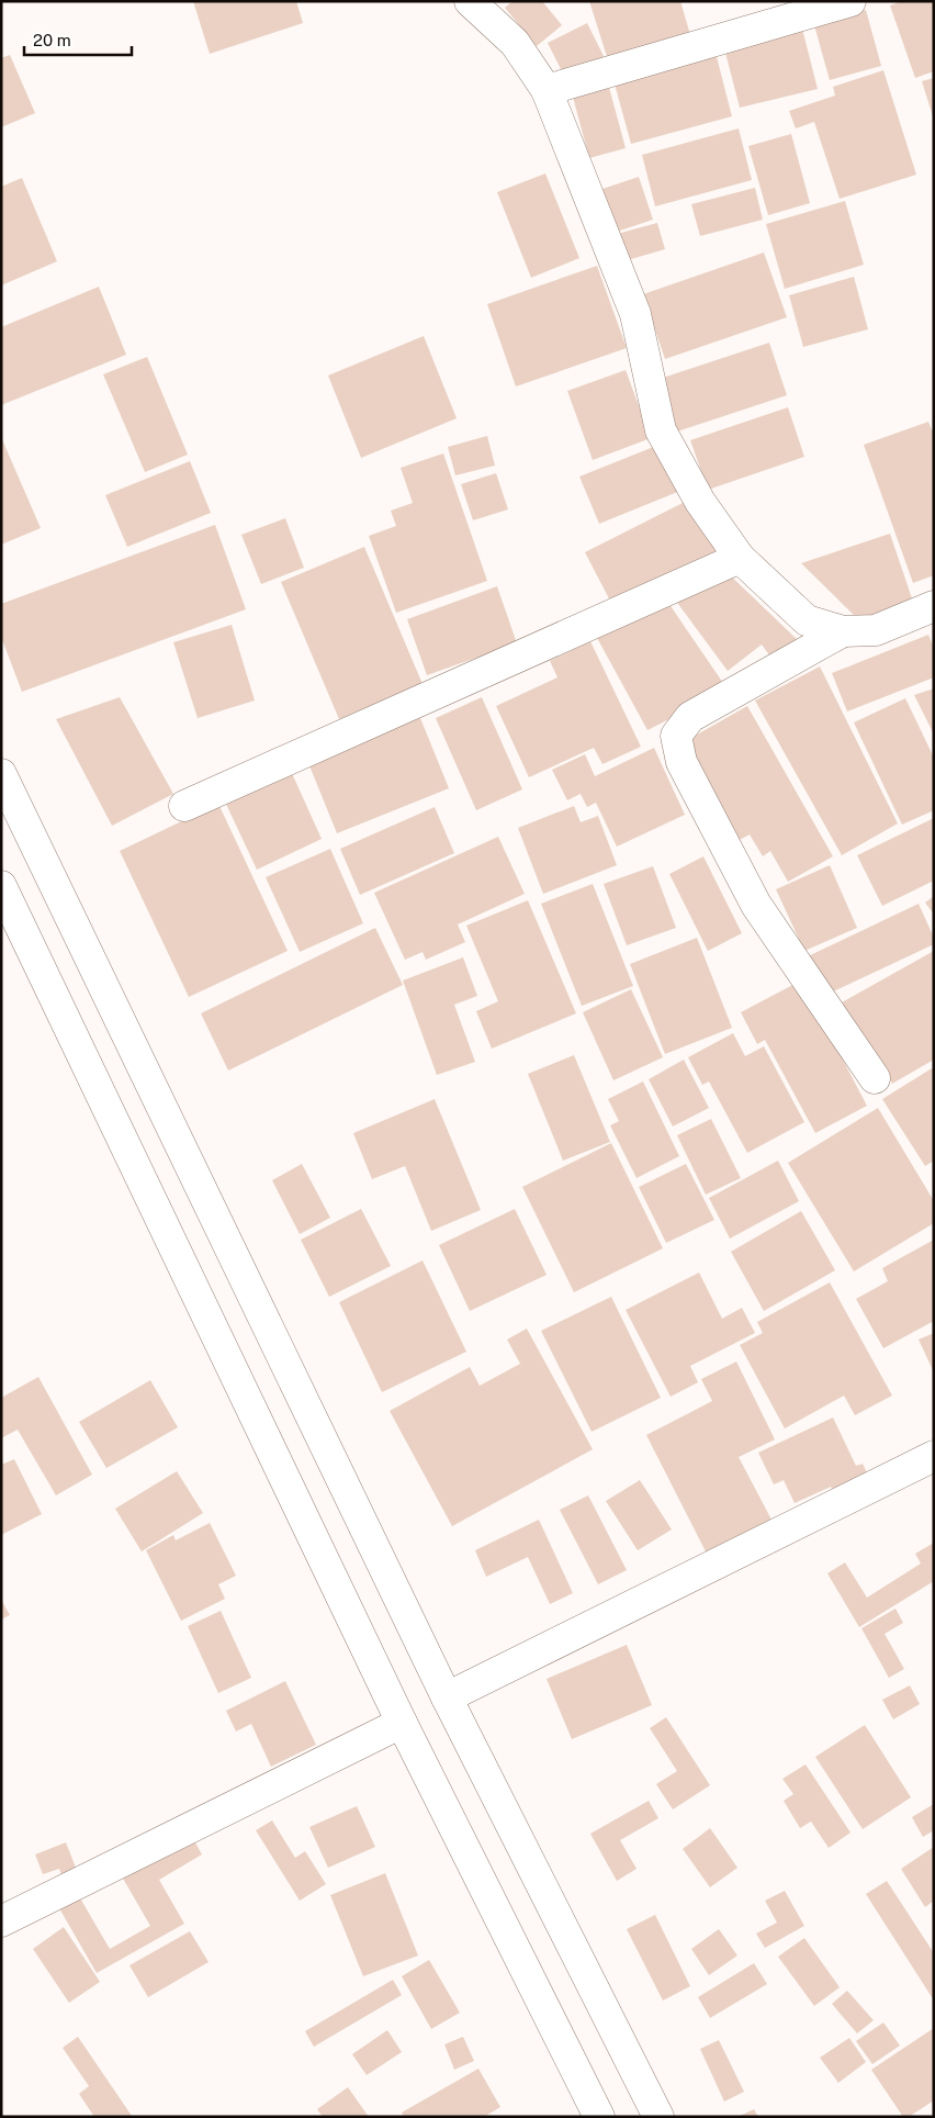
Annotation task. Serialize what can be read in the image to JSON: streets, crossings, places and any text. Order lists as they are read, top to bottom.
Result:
{
  "scale_bar": "20 m"
}
